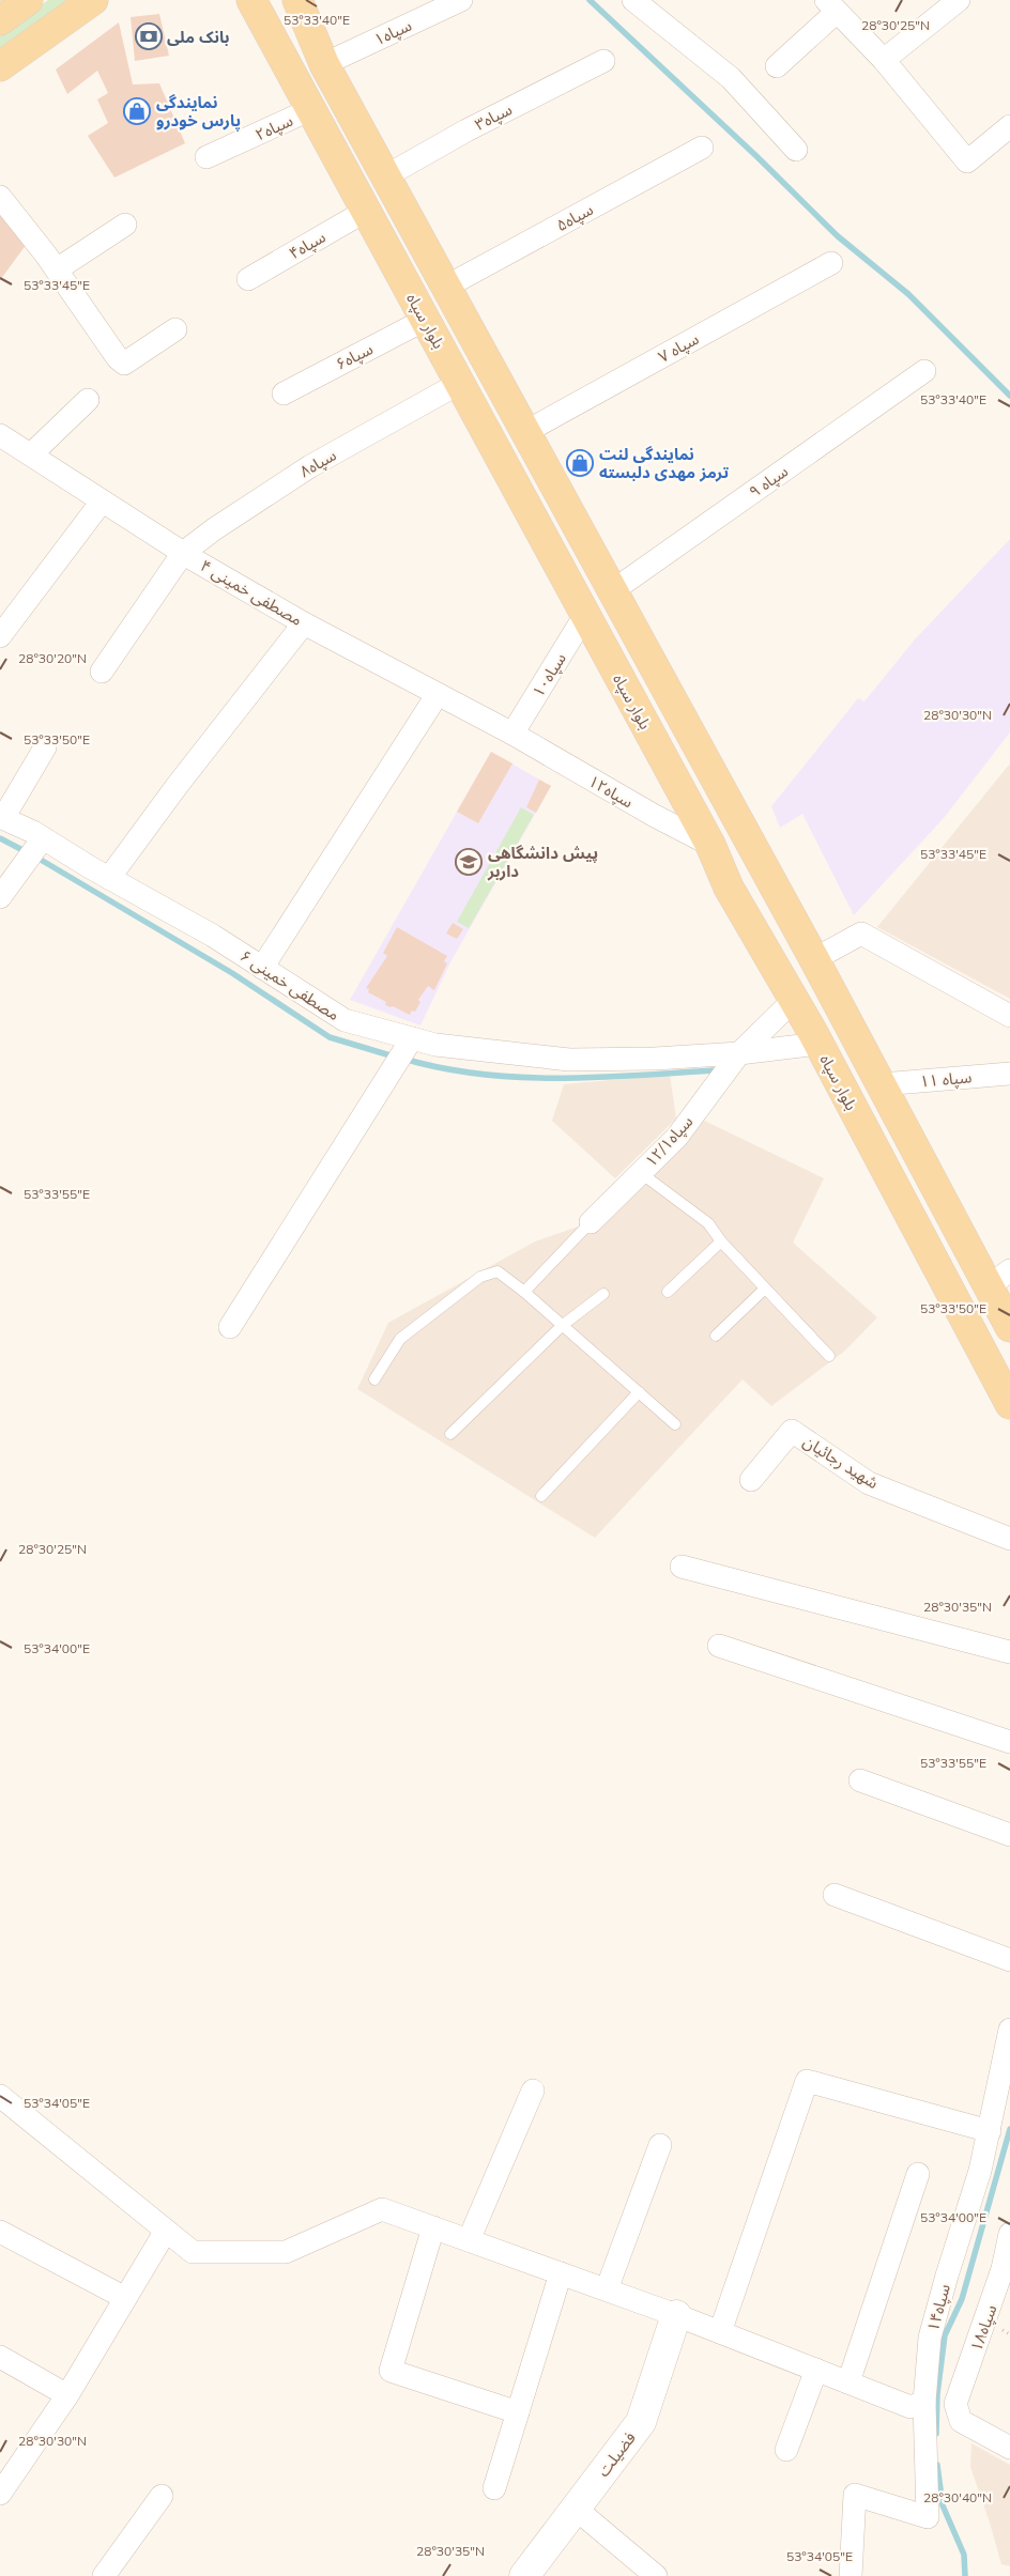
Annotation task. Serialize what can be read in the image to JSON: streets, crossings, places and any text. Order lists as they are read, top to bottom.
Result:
{
  "streets": {
    "main road": ["بلوار سپاه"],
    "street": [
      "سپاه۱",
      "سپاه۳",
      "سپاه۲",
      "سپاه۵",
      "سپاه۴",
      "سپاه ۷",
      "سپاه۶",
      "سپاه۸",
      "سپاه ۹",
      "مصطفی خمینی ۴",
      "سپاه۱۰",
      "سپاه۱۲",
      "مصطفی خمینی ۶",
      "سپاه ۱۱",
      "سپاه۱۲/۱",
      "شهید رجائیان",
      "سپاه۱۴",
      "سپاه۱۸",
      "فضیلت"
    ]
  },
  "crossings": [
    ["سپاه۱", "بلوار سپاه"],
    ["سپاه۳", "بلوار سپاه"],
    ["سپاه۲", "بلوار سپاه"],
    ["سپاه۵", "بلوار سپاه"],
    ["سپاه۴", "بلوار سپاه"],
    ["بلوار سپاه", "سپاه ۷"],
    ["بلوار سپاه", "سپاه۶"],
    ["بلوار سپاه", "سپاه۸"],
    ["بلوار سپاه", "سپاه ۹"],
    ["بلوار سپاه", "سپاه۱۰"],
    ["بلوار سپاه", "سپاه۱۲"],
    ["بلوار سپاه", "سپاه ۱۱"],
    ["بلوار سپاه", "سپاه۱۲/۱"],
    ["سپاه۸", "مصطفی خمینی ۴"],
    ["مصطفی خمینی ۴", "سپاه۱۰"],
    ["مصطفی خمینی ۴", "سپاه۱۲"],
    ["سپاه۱۰", "سپاه۱۲"],
    ["مصطفی خمینی ۶", "سپاه۱۲/۱"]
  ],
  "places": {
    "bank": ["بانک ملی"],
    "shop": ["نمایندگی پارس خودرو", "نمایندگی لنت ترمز مهدی دلبسته"],
    "school or university": ["پیش دانشگاهی داربر"]
  },
  "coordinates": [
    "53°33'40\"E",
    "28°30'25\"N",
    "53°33'45\"E",
    "28°30'20\"N",
    "28°30'30\"N",
    "53°33'50\"E",
    "53°33'55\"E",
    "28°30'35\"N",
    "53°34'00\"E",
    "53°34'05\"E",
    "28°30'40\"N"
  ]
}
